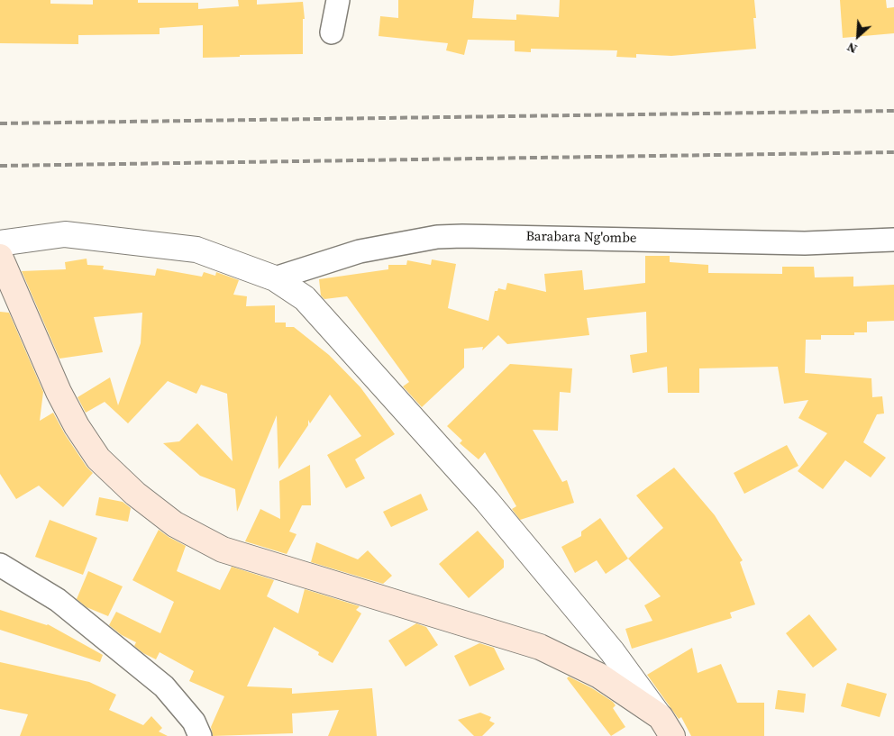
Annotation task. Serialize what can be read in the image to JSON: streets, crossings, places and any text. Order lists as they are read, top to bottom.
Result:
{
  "streets": {
    "street": ["Barabara Ng'ombe"]
  },
  "north": "bottom left"
}
